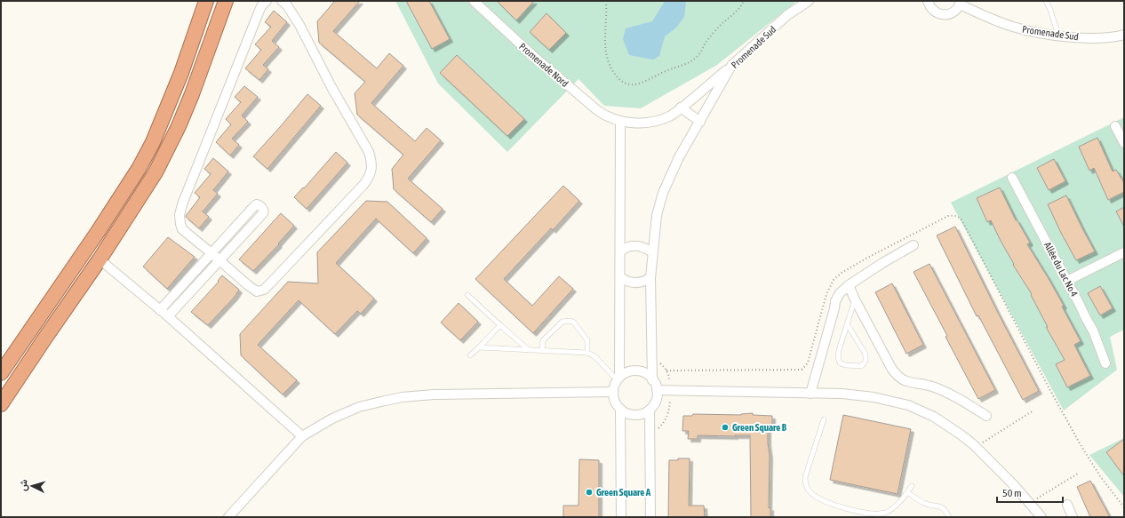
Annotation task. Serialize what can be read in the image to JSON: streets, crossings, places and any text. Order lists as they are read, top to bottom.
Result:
{
  "streets": {
    "street": ["Promenade Sud", "Promenade Nord", "Allée du Lac No 4"]
  },
  "places": ["Green Square B", "Green Square A"],
  "scale_bar": "50 m",
  "north": "left"
}
